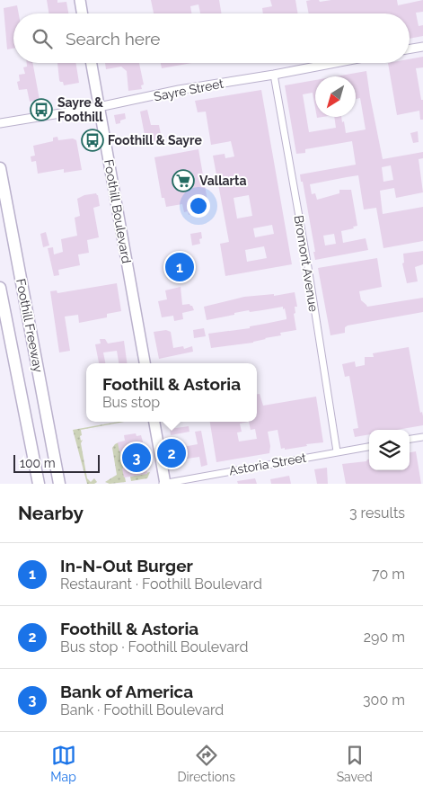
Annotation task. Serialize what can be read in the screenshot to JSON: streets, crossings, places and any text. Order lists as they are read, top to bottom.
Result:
{
  "streets": {
    "highway": ["Foothill Freeway"],
    "main road": ["Foothill Boulevard"],
    "street": ["Sayre Street", "Bromont Avenue", "Astoria Street"]
  },
  "crossings": [
    ["Sayre Street", "Foothill Boulevard"],
    ["Sayre Street", "Bromont Avenue"],
    ["Bromont Avenue", "Astoria Street"]
  ],
  "places": {
    "bus stop": ["Sayre & Foothill", "Foothill & Sayre"],
    "supermarket": ["Vallarta"]
  },
  "scale_bar": "100 m",
  "north": "bottom left",
  "page": {
    "search": "Search here",
    "pins": ["1", "2", "3"],
    "popup": ["Foothill & Astoria", "Bus stop"],
    "scale": "100 m",
    "heading": ["Nearby", "3 results"],
    "list": [
      {
        "mark": "1",
        "name": "In-N-Out Burger",
        "note": "Restaurant · Foothill Boulevard",
        "value": "70 m"
      },
      {
        "mark": "2",
        "name": "Foothill & Astoria",
        "note": "Bus stop · Foothill Boulevard",
        "value": "290 m"
      },
      {
        "mark": "3",
        "name": "Bank of America",
        "note": "Bank · Foothill Boulevard",
        "value": "300 m"
      }
    ],
    "nav": ["Map", "Directions", "Saved"]
  }
}
